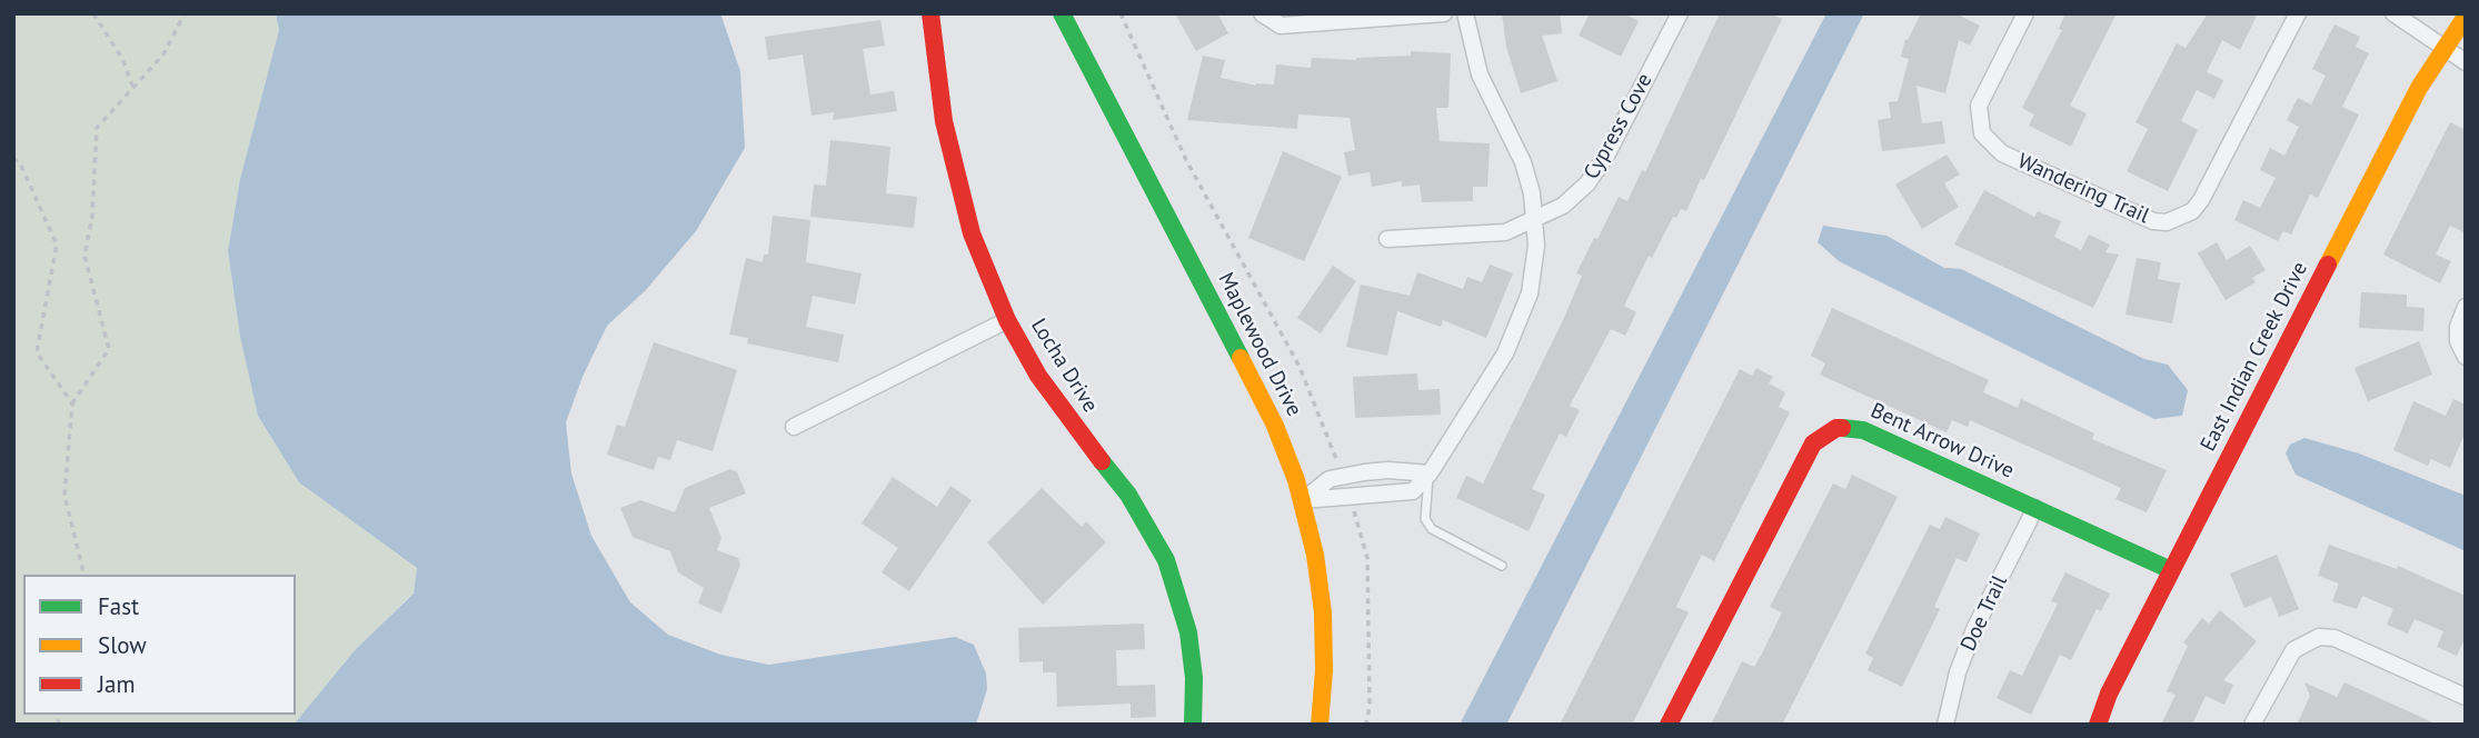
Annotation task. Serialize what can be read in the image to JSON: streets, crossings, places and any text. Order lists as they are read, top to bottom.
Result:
{
  "streets": {
    "street": [
      "Cypress Cove",
      "Wandering Trail",
      "Maplewood Drive",
      "East Indian Creek Drive",
      "Locha Drive",
      "Bent Arrow Drive",
      "Doe Trail"
    ]
  },
  "crossings": [
    ["East Indian Creek Drive", "Bent Arrow Drive"],
    ["Bent Arrow Drive", "Doe Trail"]
  ],
  "legend": ["Fast", "Slow", "Jam"]
}
